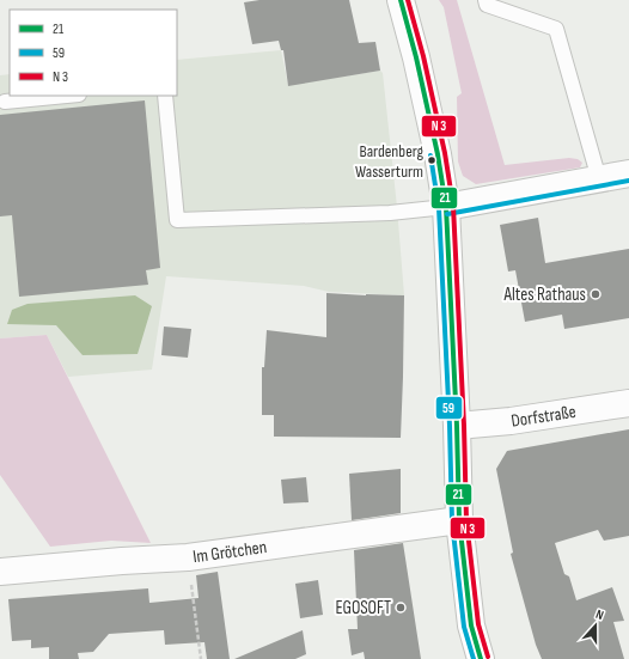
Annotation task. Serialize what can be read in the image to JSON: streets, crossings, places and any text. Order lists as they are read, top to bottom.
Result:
{
  "streets": {
    "street": ["Dorfstraße", "Im Grötchen"]
  },
  "places": ["Bardenberg Wasserturm", "Altes Rathaus", "EGOSOFT"],
  "lines": ["transit line 21", "transit line 59"],
  "legend": ["21", "59", "N 3"],
  "north": "top"
}
